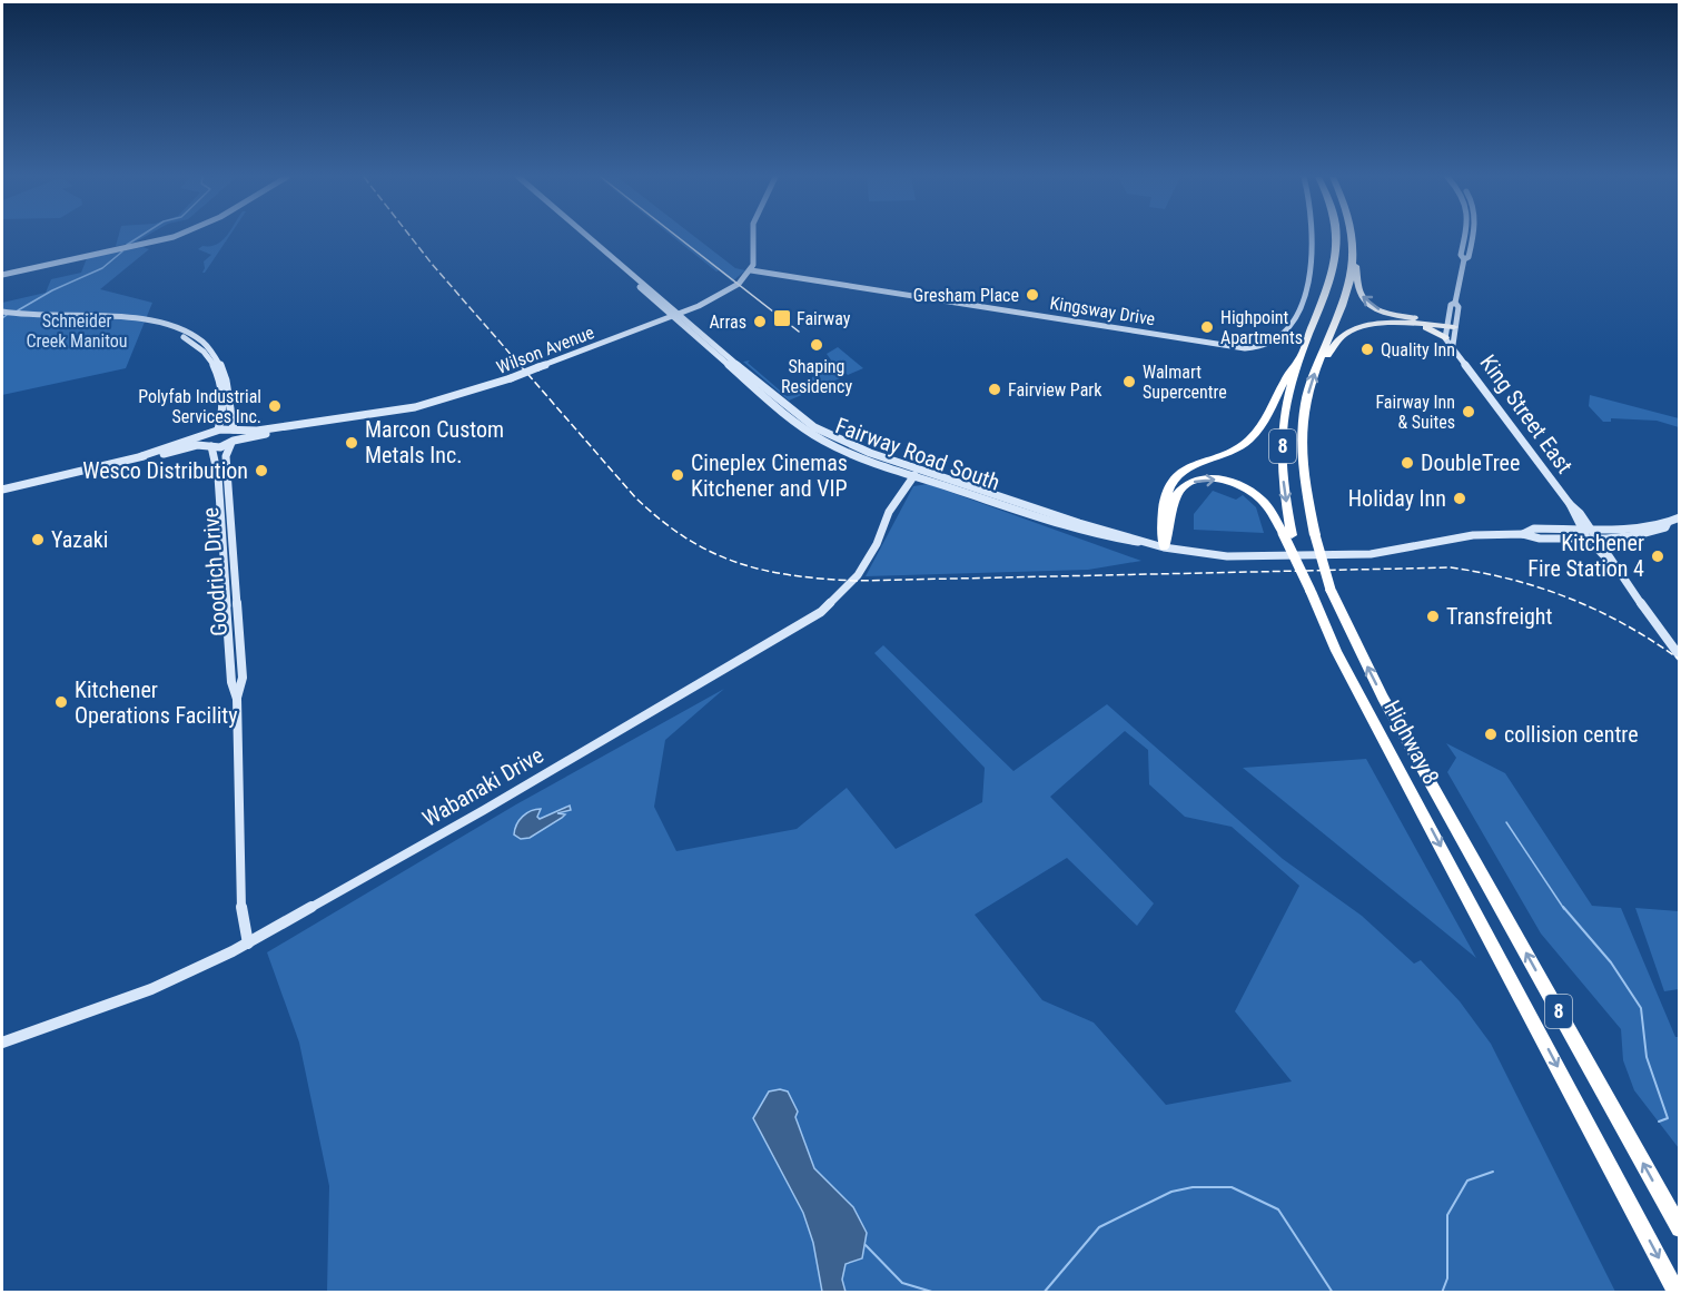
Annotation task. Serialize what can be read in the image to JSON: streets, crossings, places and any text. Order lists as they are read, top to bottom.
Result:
{
  "streets": {
    "highway": ["8", "Highway 8"],
    "main road": [
      "Kingsway Drive",
      "Wilson Avenue",
      "King Street East",
      "Fairway Road South",
      "Goodrich Drive",
      "Wabanaki Drive"
    ]
  },
  "crossings": [
    ["Kingsway Drive", "Wilson Avenue"],
    ["Wilson Avenue", "Fairway Road South"],
    ["King Street East", "Fairway Road South"],
    ["Fairway Road South", "Wabanaki Drive"],
    ["Goodrich Drive", "Wabanaki Drive"]
  ],
  "parks": ["Schneider Creek Manitou"],
  "places": {
    "other": [
      "Gresham Place",
      "Arras",
      "Highpoint Apartments",
      "Shaping Residency",
      "Quality Inn",
      "Walmart Supercentre",
      "Fairview Park",
      "Polyfab Industrial Services Inc.",
      "Fairway Inn & Suites",
      "Marcon Custom Metals Inc.",
      "DoubleTree",
      "Wesco Distribution",
      "Cineplex Cinemas Kitchener and VIP",
      "Holiday Inn",
      "Yazaki",
      "Kitchener Fire Station 4",
      "Transfreight",
      "Kitchener Operations Facility",
      "collision centre"
    ],
    "transit": ["Fairway"]
  }
}
